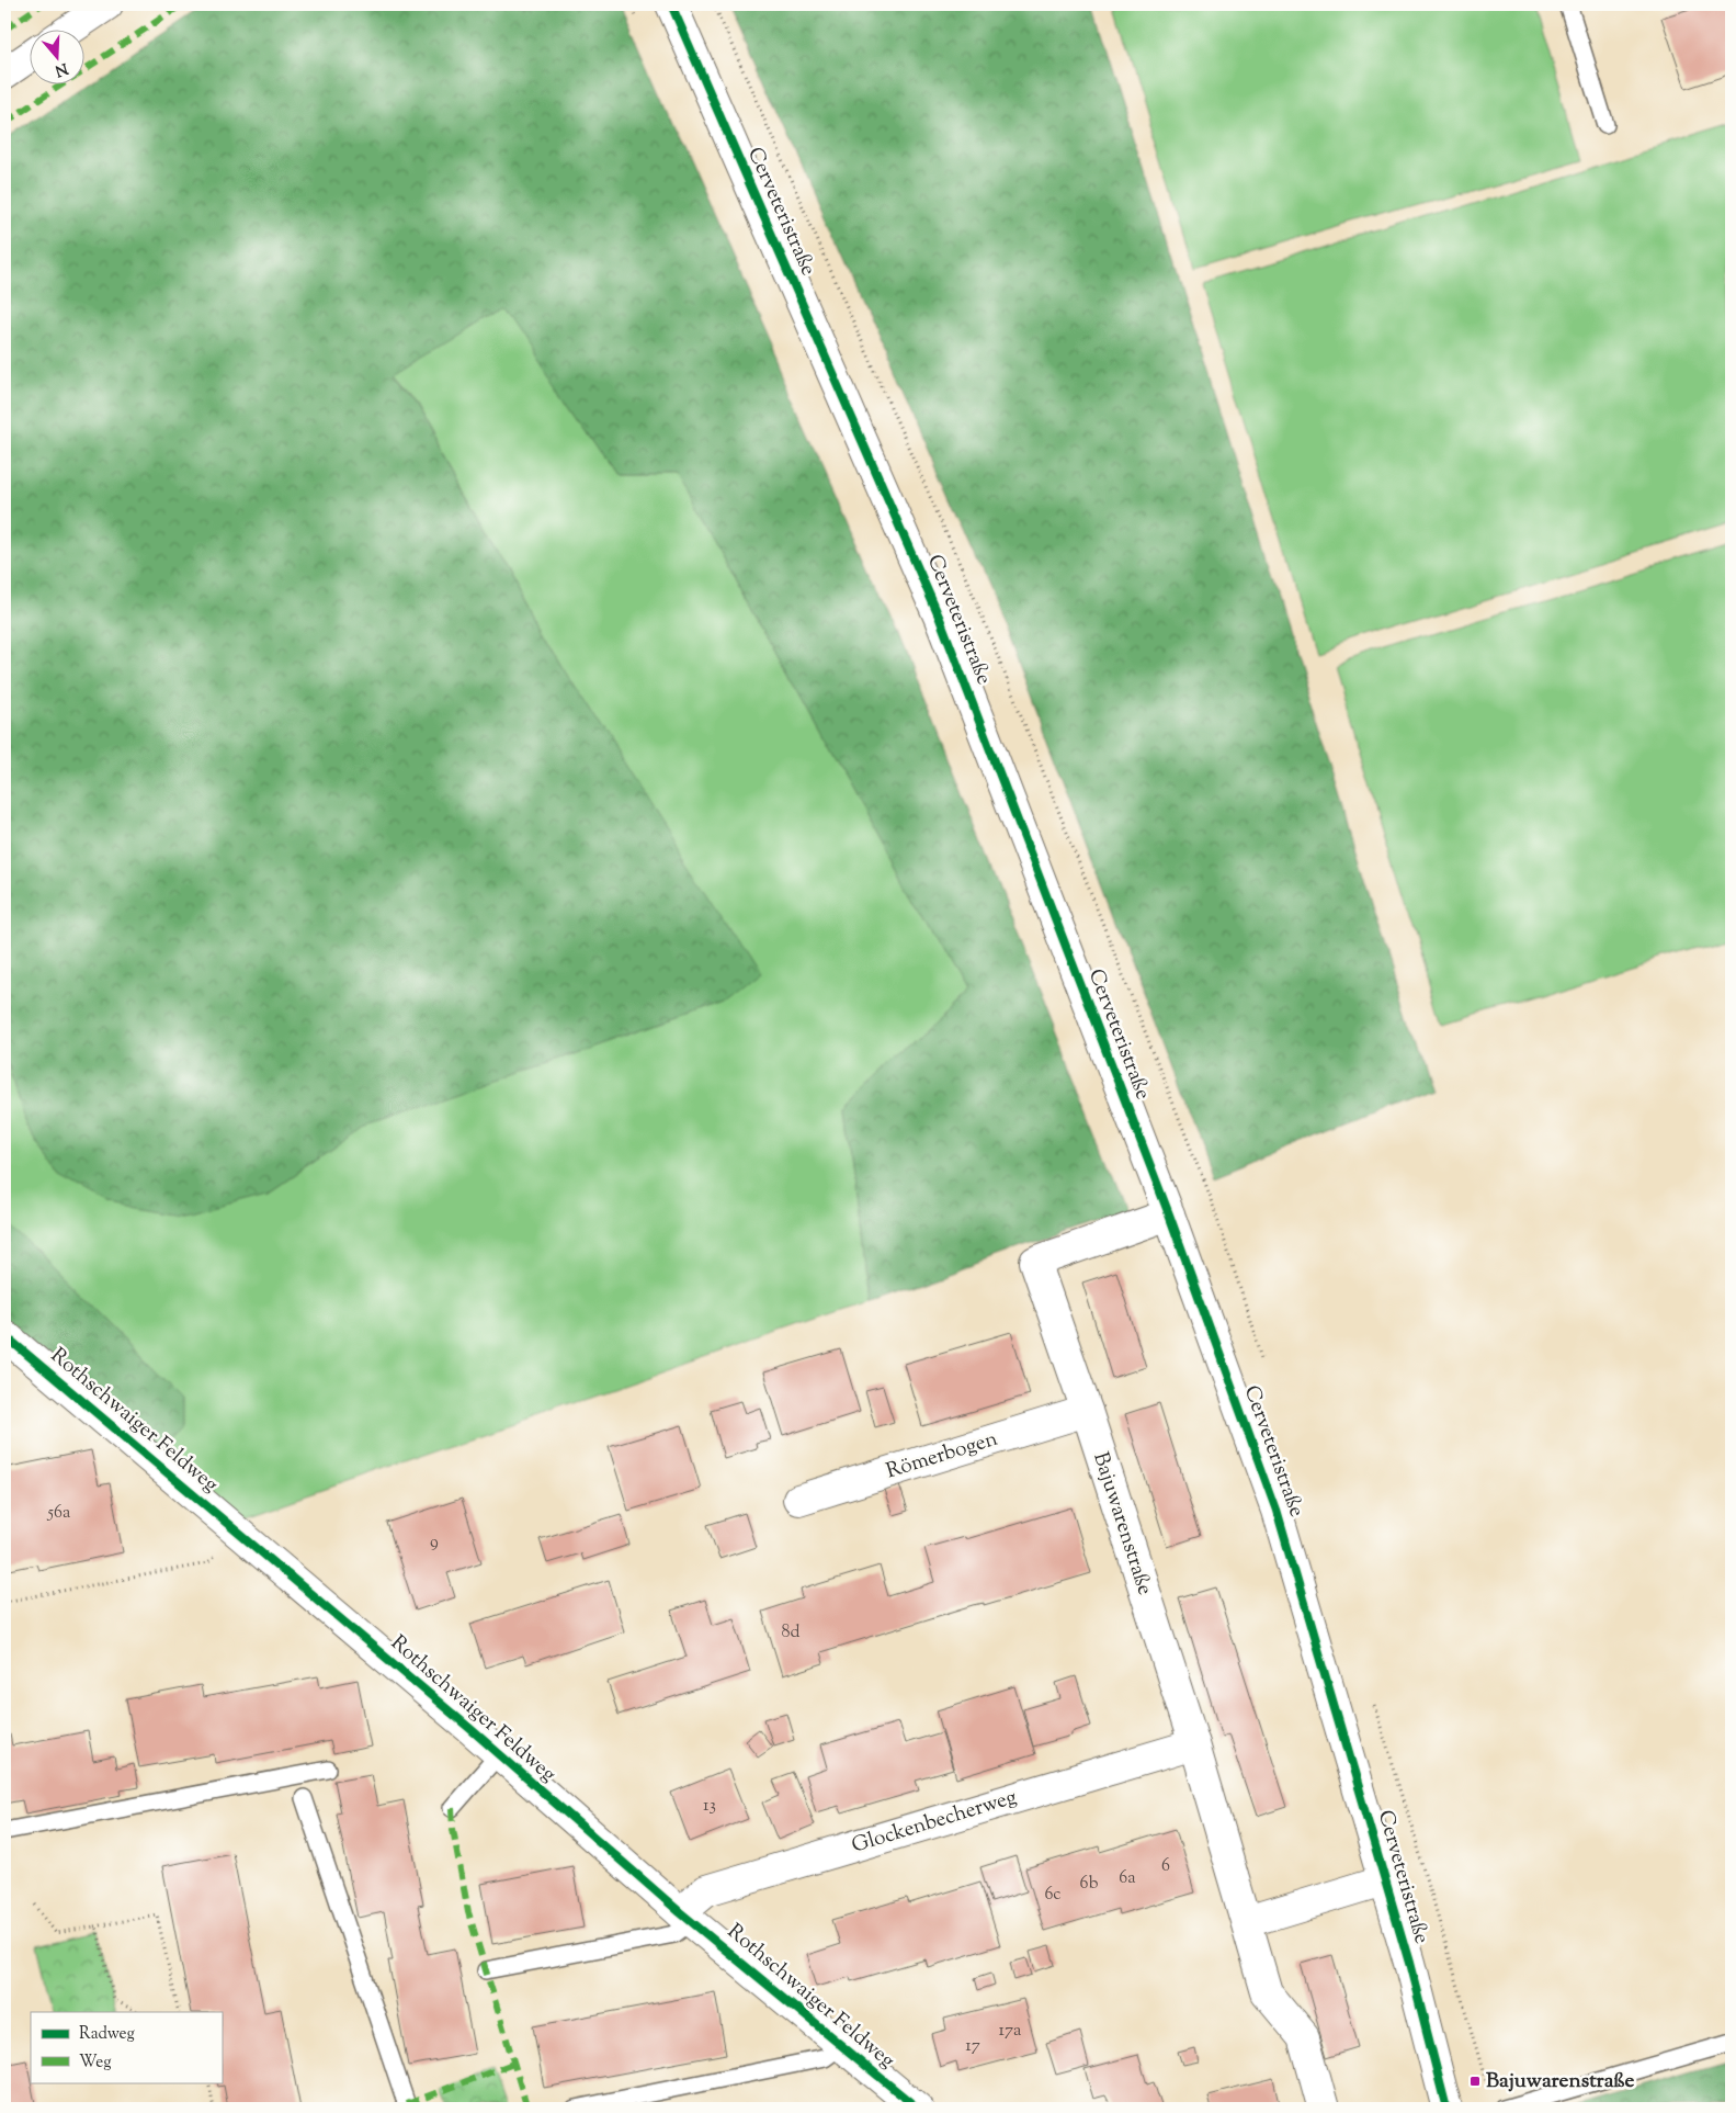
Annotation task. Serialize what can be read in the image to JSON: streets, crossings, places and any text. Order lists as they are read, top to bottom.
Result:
{
  "streets": {
    "street": [
      "Cerveteristraße",
      "Rothschwaiger Feldweg",
      "Römerbogen",
      "Bajuwarenstraße",
      "Glockenbecherweg"
    ]
  },
  "crossings": [
    ["Cerveteristraße", "Bajuwarenstraße"],
    ["Rothschwaiger Feldweg", "Glockenbecherweg"],
    ["Römerbogen", "Bajuwarenstraße"],
    ["Bajuwarenstraße", "Glockenbecherweg"]
  ],
  "places": {
    "transit": ["Bajuwarenstraße"]
  },
  "house_numbers": [
    "56a",
    "9",
    "8d",
    "13",
    "6",
    "6a",
    "6b",
    "6c",
    "17a",
    "17"
  ],
  "legend": ["Radweg", "Weg"],
  "north": "bottom"
}
